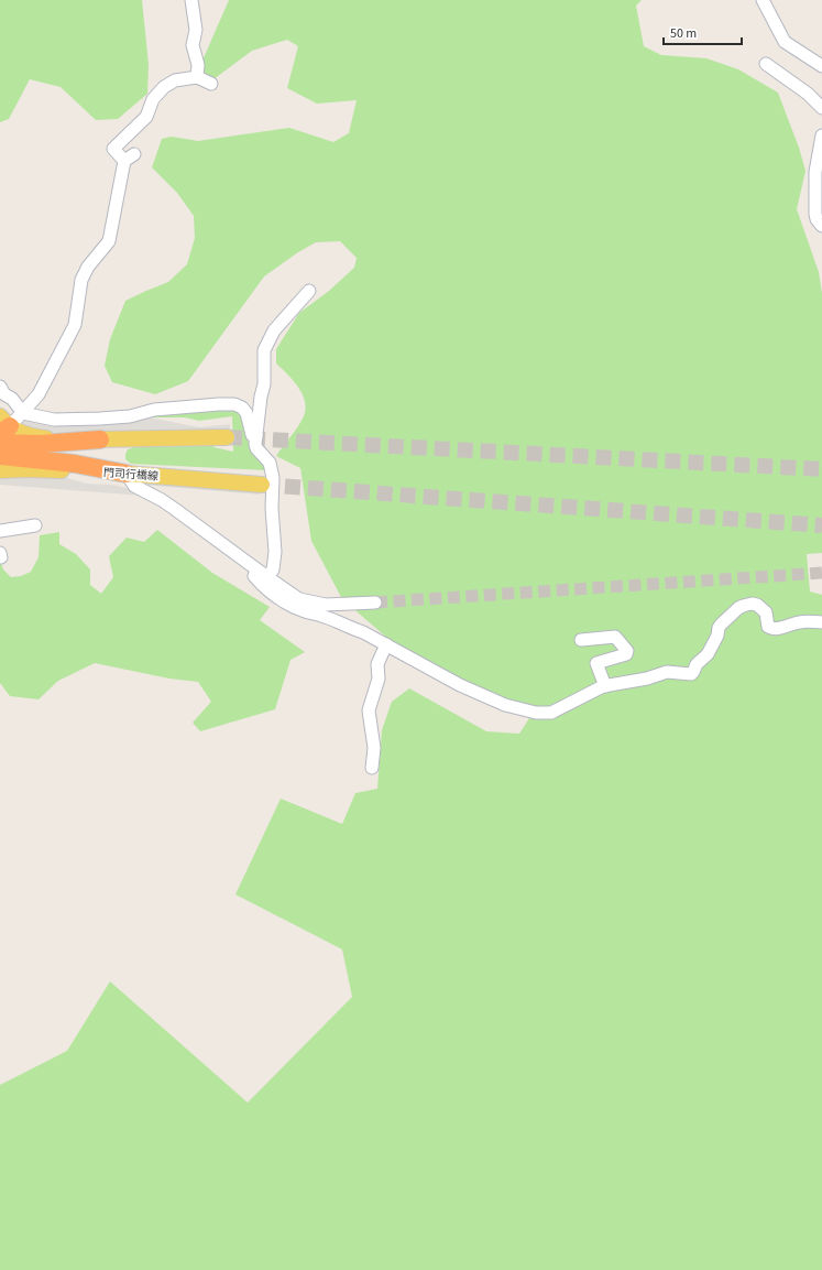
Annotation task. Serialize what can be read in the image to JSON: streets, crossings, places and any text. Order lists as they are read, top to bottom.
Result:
{
  "streets": {
    "main road": ["門司行橋線"]
  },
  "scale_bar": "50 m"
}
